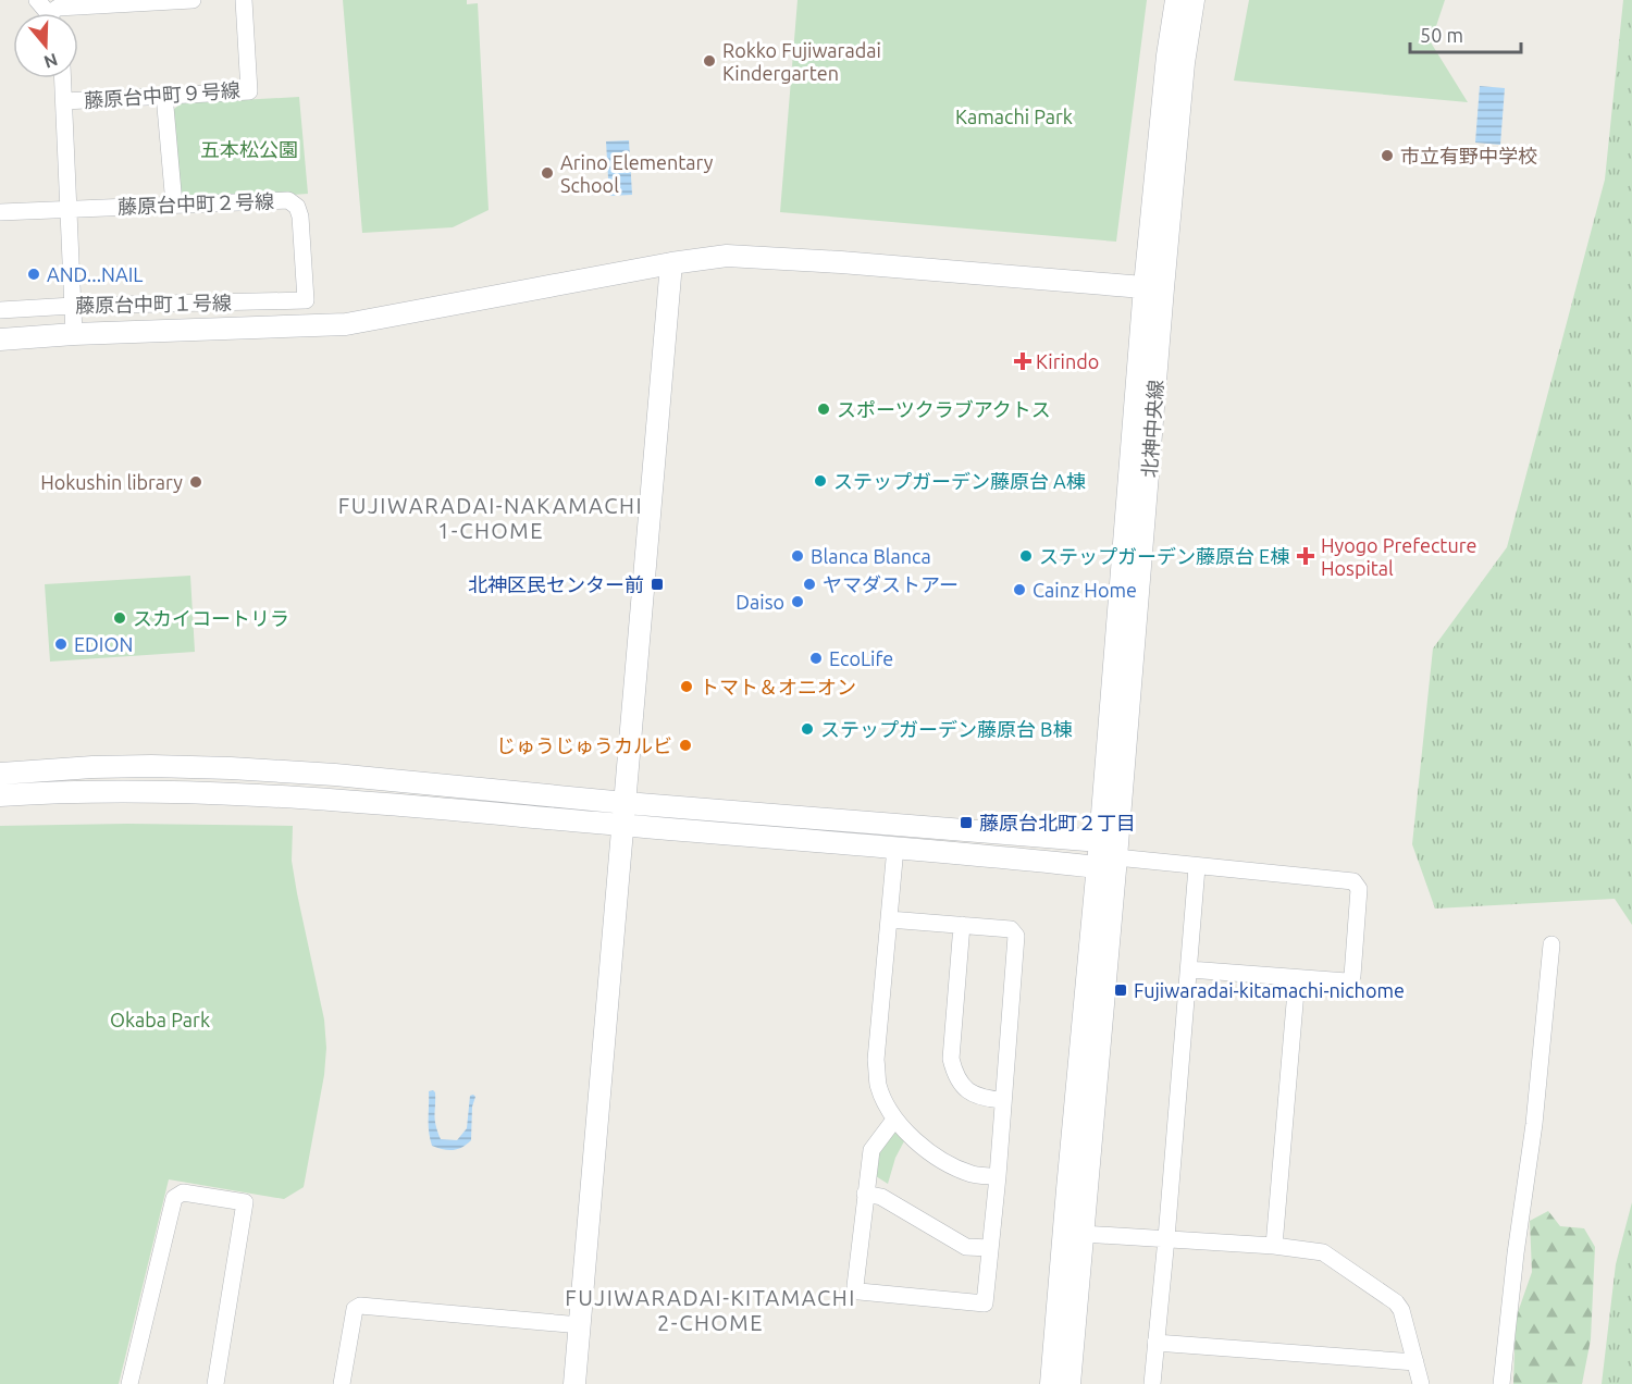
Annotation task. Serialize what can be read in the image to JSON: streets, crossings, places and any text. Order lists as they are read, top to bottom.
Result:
{
  "streets": {
    "street": [
      "藤原台中町９号線",
      "藤原台中町２号線",
      "藤原台中町１号線",
      "北神中央線"
    ]
  },
  "crossings": [
    ["藤原台中町２号線", "藤原台中町１号線"]
  ],
  "districts": ["FUJIWARADAI-NAKAMACHI 1-CHOME", "FUJIWARADAI-KITAMACHI 2-CHOME"],
  "parks": ["Kamachi Park", "五本松公園", "Okaba Park"],
  "places": {
    "other": [
      "Rokko Fujiwaradai Kindergarten",
      "市立有野中学校",
      "Arino Elementary School",
      "AND...NAIL",
      "スポーツクラブアクトス",
      "ステップガーデン藤原台 A棟",
      "Hokushin library",
      "Blanca Blanca",
      "ステップガーデン藤原台 E棟",
      "ヤマダストアー",
      "Cainz Home",
      "Daiso",
      "スカイコートリラ",
      "EDION",
      "EcoLife",
      "トマト＆オニオン",
      "ステップガーデン藤原台 B棟",
      "じゅうじゅうカルビ"
    ],
    "health": ["Kirindo", "Hyogo Prefecture Hospital"],
    "transit": ["北神区民センター前", "藤原台北町２丁目", "Fujiwaradai-kitamachi-nichome"]
  },
  "scale_bar": "50 m",
  "north": "bottom"
}
